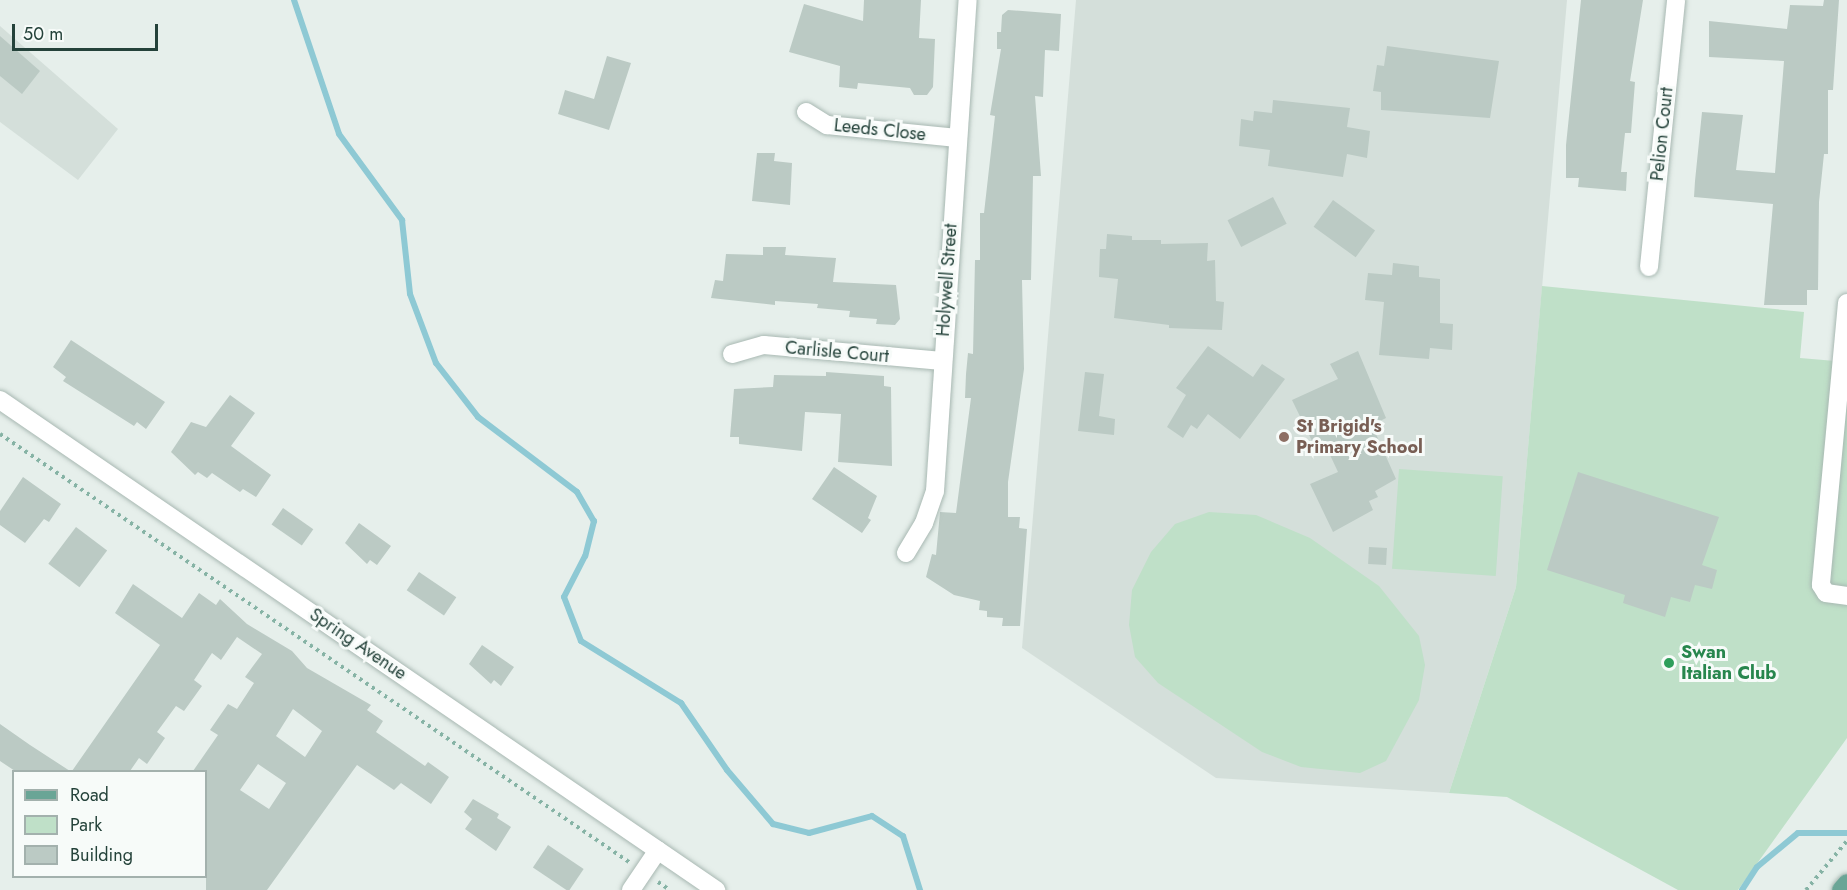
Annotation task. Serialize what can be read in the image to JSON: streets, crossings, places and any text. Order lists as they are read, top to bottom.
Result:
{
  "streets": {
    "street": [
      "Leeds Close",
      "Pelion Court",
      "Holywell Street",
      "Carlisle Court",
      "Spring Avenue"
    ]
  },
  "crossings": [
    ["Leeds Close", "Holywell Street"],
    ["Holywell Street", "Carlisle Court"]
  ],
  "places": ["St Brigid's Primary School", "Swan Italian Club"],
  "legend": ["Road", "Park", "Building"],
  "scale_bar": "50 m"
}
